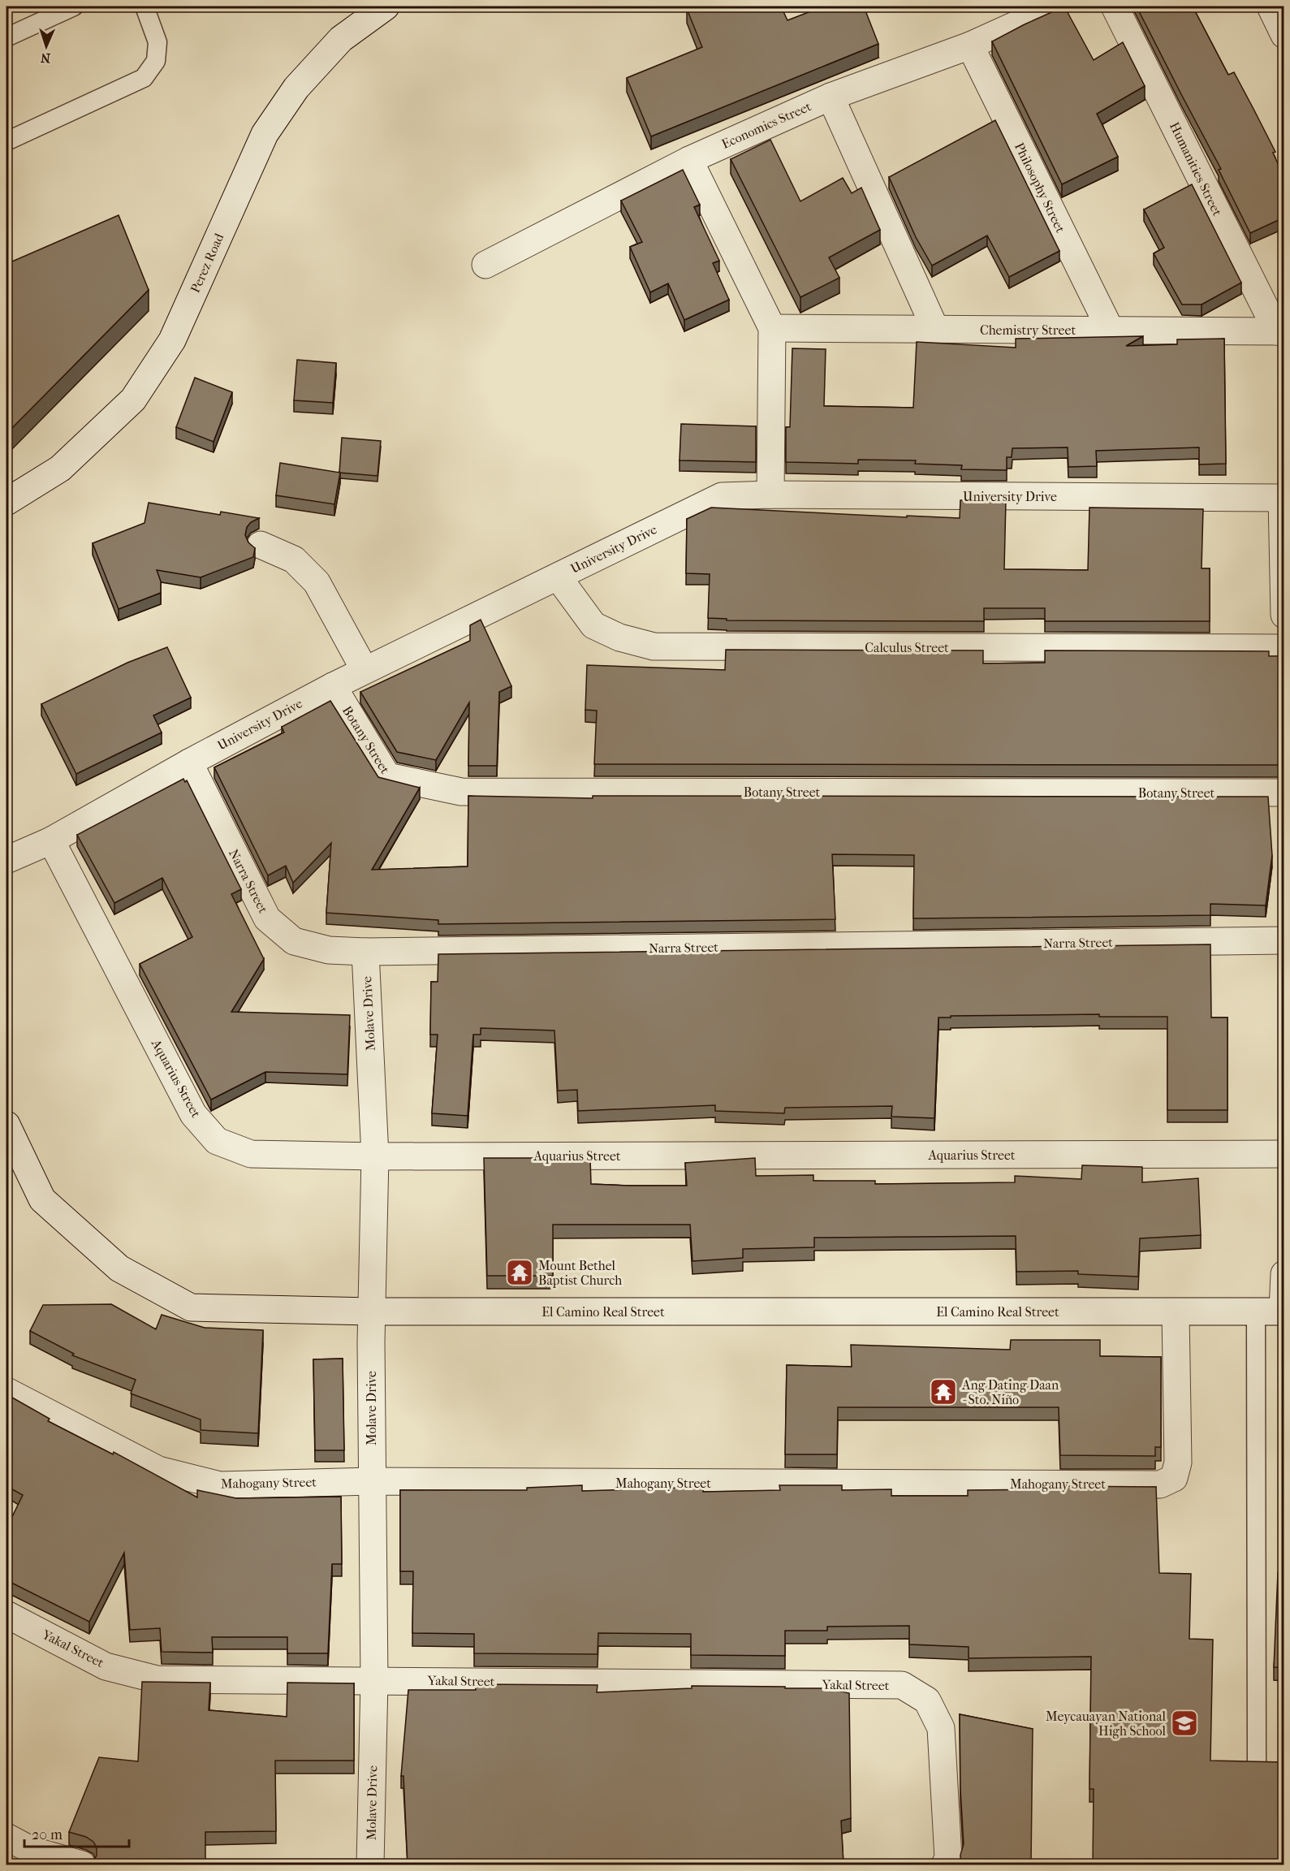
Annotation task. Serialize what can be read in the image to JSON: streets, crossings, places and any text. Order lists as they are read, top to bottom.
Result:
{
  "streets": {
    "street": [
      "Economics Street",
      "Humanities Street",
      "Philosophy Street",
      "Perez Road",
      "Chemistry Street",
      "University Drive",
      "Calculus Street",
      "Botany Street",
      "Narra Street",
      "Molave Drive",
      "Aquarius Street",
      "El Camino Real Street",
      "Mahogany Street",
      "Yakal Street"
    ]
  },
  "crossings": [
    ["Economics Street", "Philosophy Street"],
    ["Humanities Street", "Chemistry Street"],
    ["Philosophy Street", "Chemistry Street"],
    ["University Drive", "Calculus Street"],
    ["University Drive", "Botany Street"],
    ["University Drive", "Narra Street"],
    ["University Drive", "Aquarius Street"],
    ["Narra Street", "Molave Drive"],
    ["Molave Drive", "Aquarius Street"],
    ["Molave Drive", "El Camino Real Street"],
    ["Molave Drive", "Mahogany Street"],
    ["Molave Drive", "Yakal Street"],
    ["El Camino Real Street", "Mahogany Street"]
  ],
  "places": {
    "temple": ["Mount Bethel Baptist Church", "Ang Dating Daan - Sto. Niño"],
    "school or university": ["Meycauayan National High School"]
  },
  "scale_bar": "20 m",
  "north": "bottom"
}
